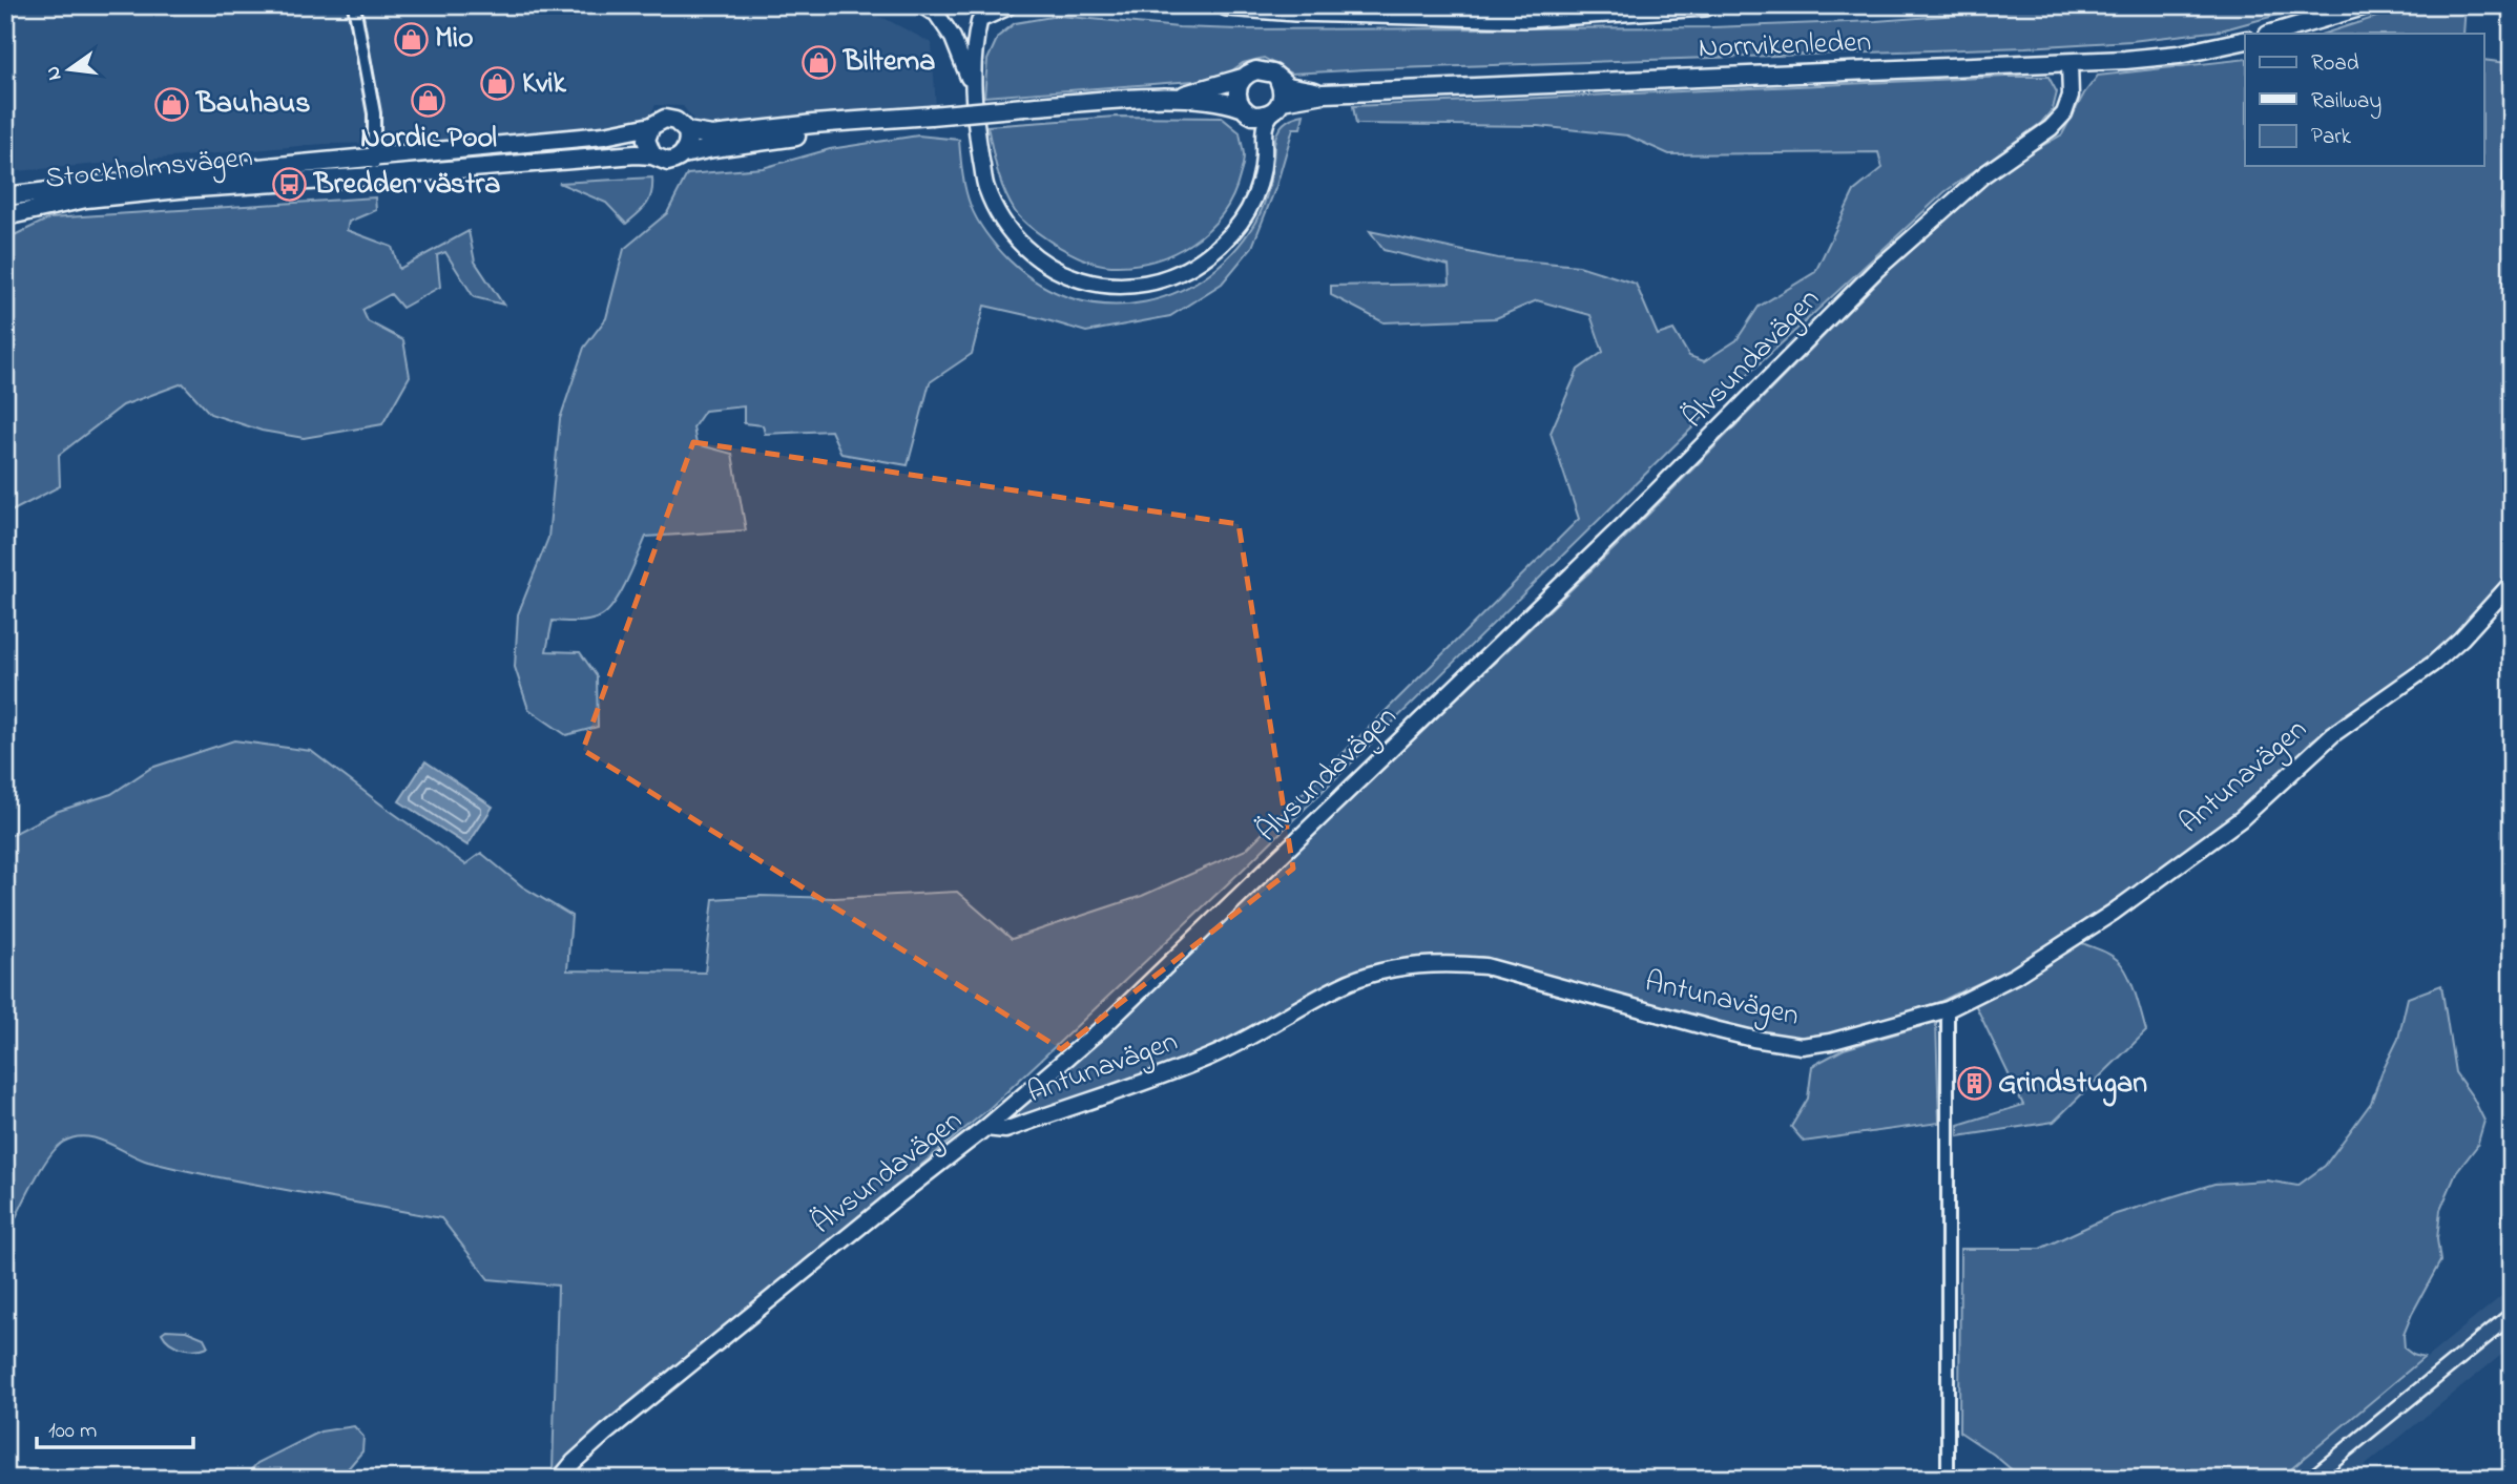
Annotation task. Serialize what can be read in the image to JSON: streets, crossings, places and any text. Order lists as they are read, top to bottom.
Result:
{
  "streets": {
    "main road": ["Norrvikenleden", "Stockholmsvägen"],
    "street": ["Älvsundavägen", "Antunavägen"]
  },
  "crossings": [
    ["Norrvikenleden", "Stockholmsvägen"],
    ["Norrvikenleden", "Älvsundavägen"],
    ["Älvsundavägen", "Antunavägen"]
  ],
  "places": {
    "shop": [
      "Mio",
      "Biltema",
      "Kvik",
      "Nordic Pool",
      "Bauhaus"
    ],
    "bus stop": ["Bredden västra"],
    "building": ["Grindstugan"]
  },
  "legend": ["Road", "Railway", "Park"],
  "scale_bar": "100 m",
  "north": "left"
}
